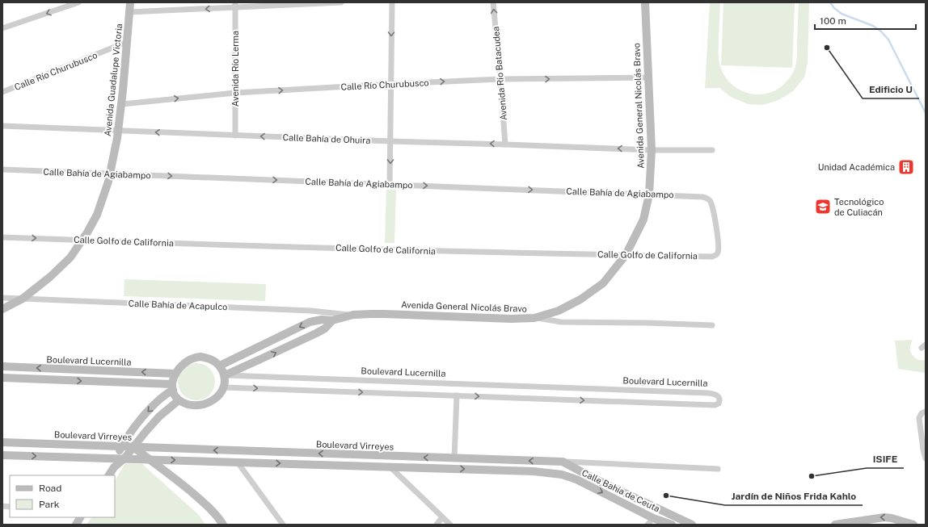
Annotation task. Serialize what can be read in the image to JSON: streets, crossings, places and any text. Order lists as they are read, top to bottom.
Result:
{
  "streets": {
    "street": [
      "Avenida Río Lerma",
      "Calle Río Churubusco",
      "Avenida Río Batacudea",
      "Avenida Guadalupe Victoria",
      "Avenida General Nicolás Bravo",
      "Calle Bahía de Ohuira",
      "Calle Bahía de Agiabampo",
      "Calle Golfo de California",
      "Calle Bahía de Acapulco",
      "Boulevard Lucernilla",
      "Boulevard Virreyes",
      "Calle Bahía de Ceuta"
    ]
  },
  "crossings": [
    ["Avenida Río Lerma", "Calle Río Churubusco"],
    ["Avenida Río Lerma", "Calle Bahía de Ohuira"],
    ["Calle Río Churubusco", "Avenida Río Batacudea"],
    ["Calle Río Churubusco", "Avenida Guadalupe Victoria"],
    ["Calle Río Churubusco", "Avenida General Nicolás Bravo"],
    ["Avenida Río Batacudea", "Calle Bahía de Ohuira"],
    ["Avenida Guadalupe Victoria", "Calle Bahía de Ohuira"],
    ["Avenida Guadalupe Victoria", "Calle Bahía de Agiabampo"],
    ["Avenida Guadalupe Victoria", "Calle Golfo de California"],
    ["Avenida Guadalupe Victoria", "Calle Bahía de Acapulco"],
    ["Avenida General Nicolás Bravo", "Calle Bahía de Ohuira"],
    ["Avenida General Nicolás Bravo", "Calle Bahía de Agiabampo"],
    ["Avenida General Nicolás Bravo", "Calle Golfo de California"],
    ["Avenida General Nicolás Bravo", "Calle Bahía de Acapulco"],
    ["Avenida General Nicolás Bravo", "Boulevard Lucernilla"],
    ["Calle Bahía de Agiabampo", "Calle Golfo de California"]
  ],
  "one_way": [
    "Calle Río Churubusco",
    "Avenida Río Batacudea",
    "Calle Bahía de Ohuira",
    "Calle Bahía de Agiabampo"
  ],
  "places": {
    "other": ["Edificio U", "ISIFE", "Jardín de Niños Frida Kahlo"],
    "building": ["Unidad Académica"],
    "school or university": ["Tecnológico de Culiacán"]
  },
  "legend": ["Road", "Park"],
  "scale_bar": "100 m"
}
